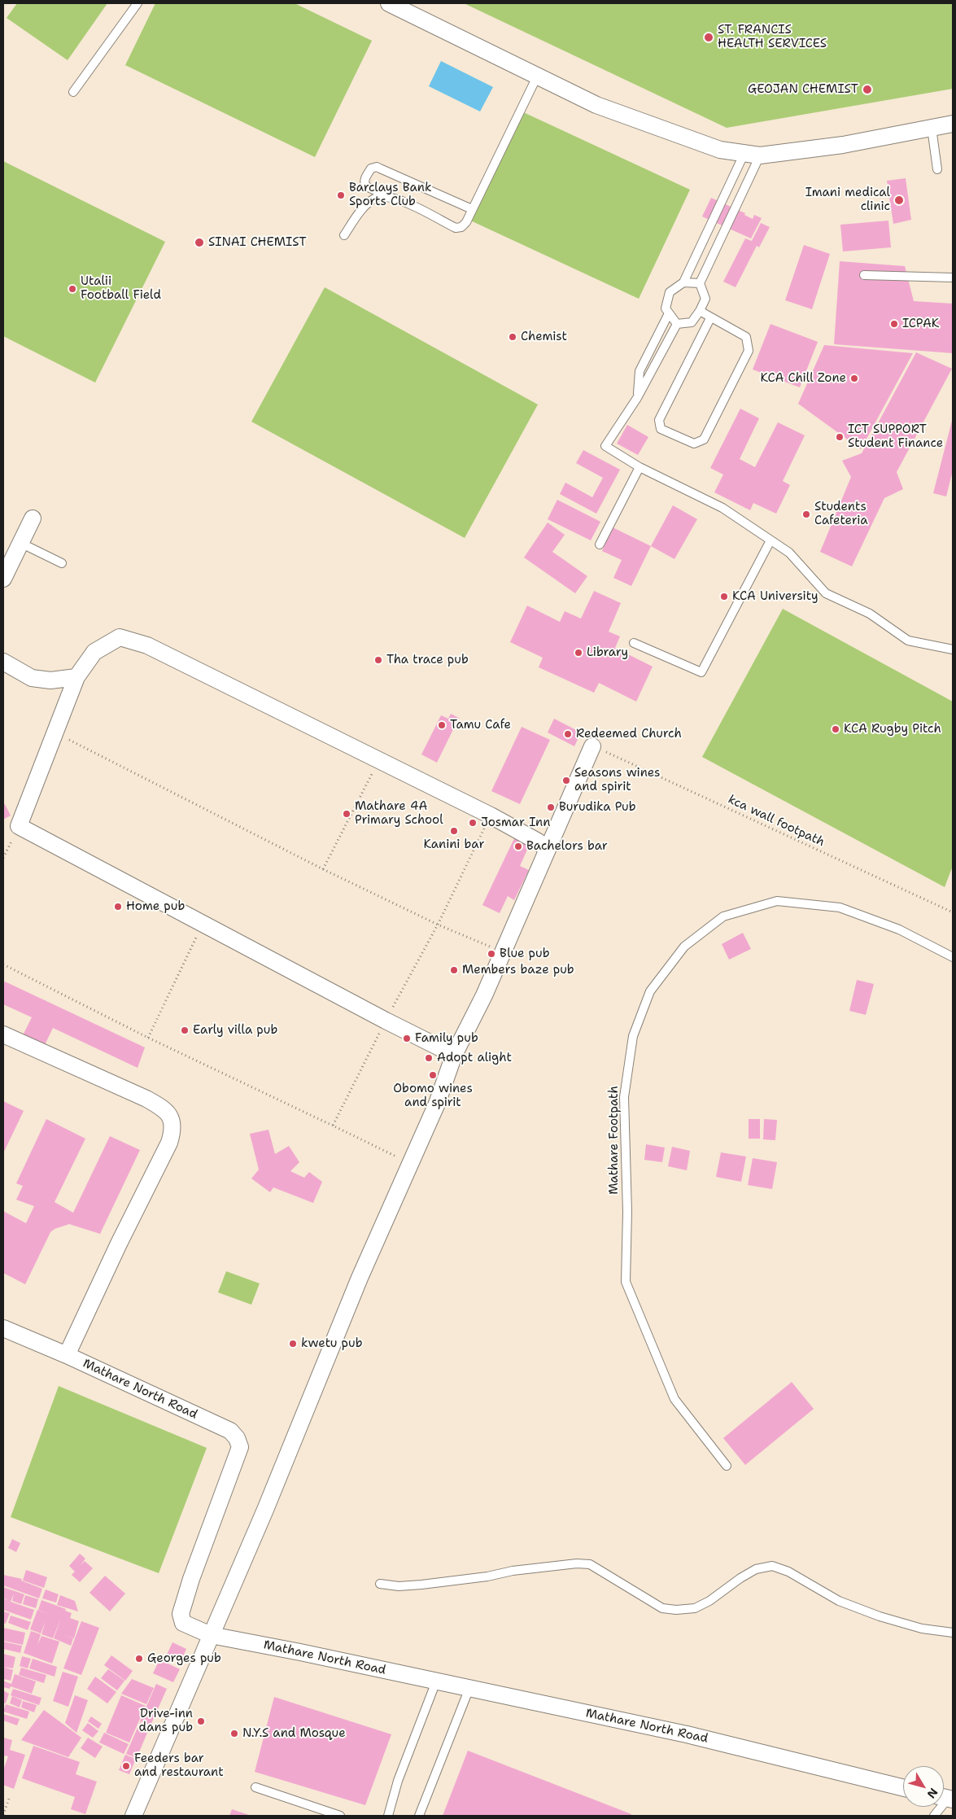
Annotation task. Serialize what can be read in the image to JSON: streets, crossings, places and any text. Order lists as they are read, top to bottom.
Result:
{
  "streets": {
    "street": ["Mathare North Road"],
    "lane": ["Mathare Footpath"],
    "path": ["kca wall footpath"]
  },
  "places": [
    "ST. FRANCIS HEALTH SERVICES",
    "GEOJAN CHEMIST",
    "Barclays Bank Sports Club",
    "Imani medical clinic",
    "SINAI CHEMIST",
    "Utalii Football Field",
    "ICPAK",
    "Chemist",
    "KCA Chill Zone",
    "ICT SUPPORT Student Finance",
    "Students Cafeteria",
    "KCA University",
    "Library",
    "Tha trace pub",
    "Tamu Cafe",
    "KCA Rugby Pitch",
    "Redeemed Church",
    "Seasons wines and spirit",
    "Burudika Pub",
    "Mathare 4A Primary School",
    "Josmar Inn",
    "Kanini bar",
    "Bachelors bar",
    "Home pub",
    "Blue pub",
    "Members baze pub",
    "Early villa pub",
    "Family pub",
    "Adopt alight",
    "Obomo wines and spirit",
    "kwetu pub",
    "Georges pub",
    "Drive-inn dans pub",
    "N.Y.S and Mosque",
    "Feeders bar and restaurant"
  ],
  "north": "bottom right"
}
